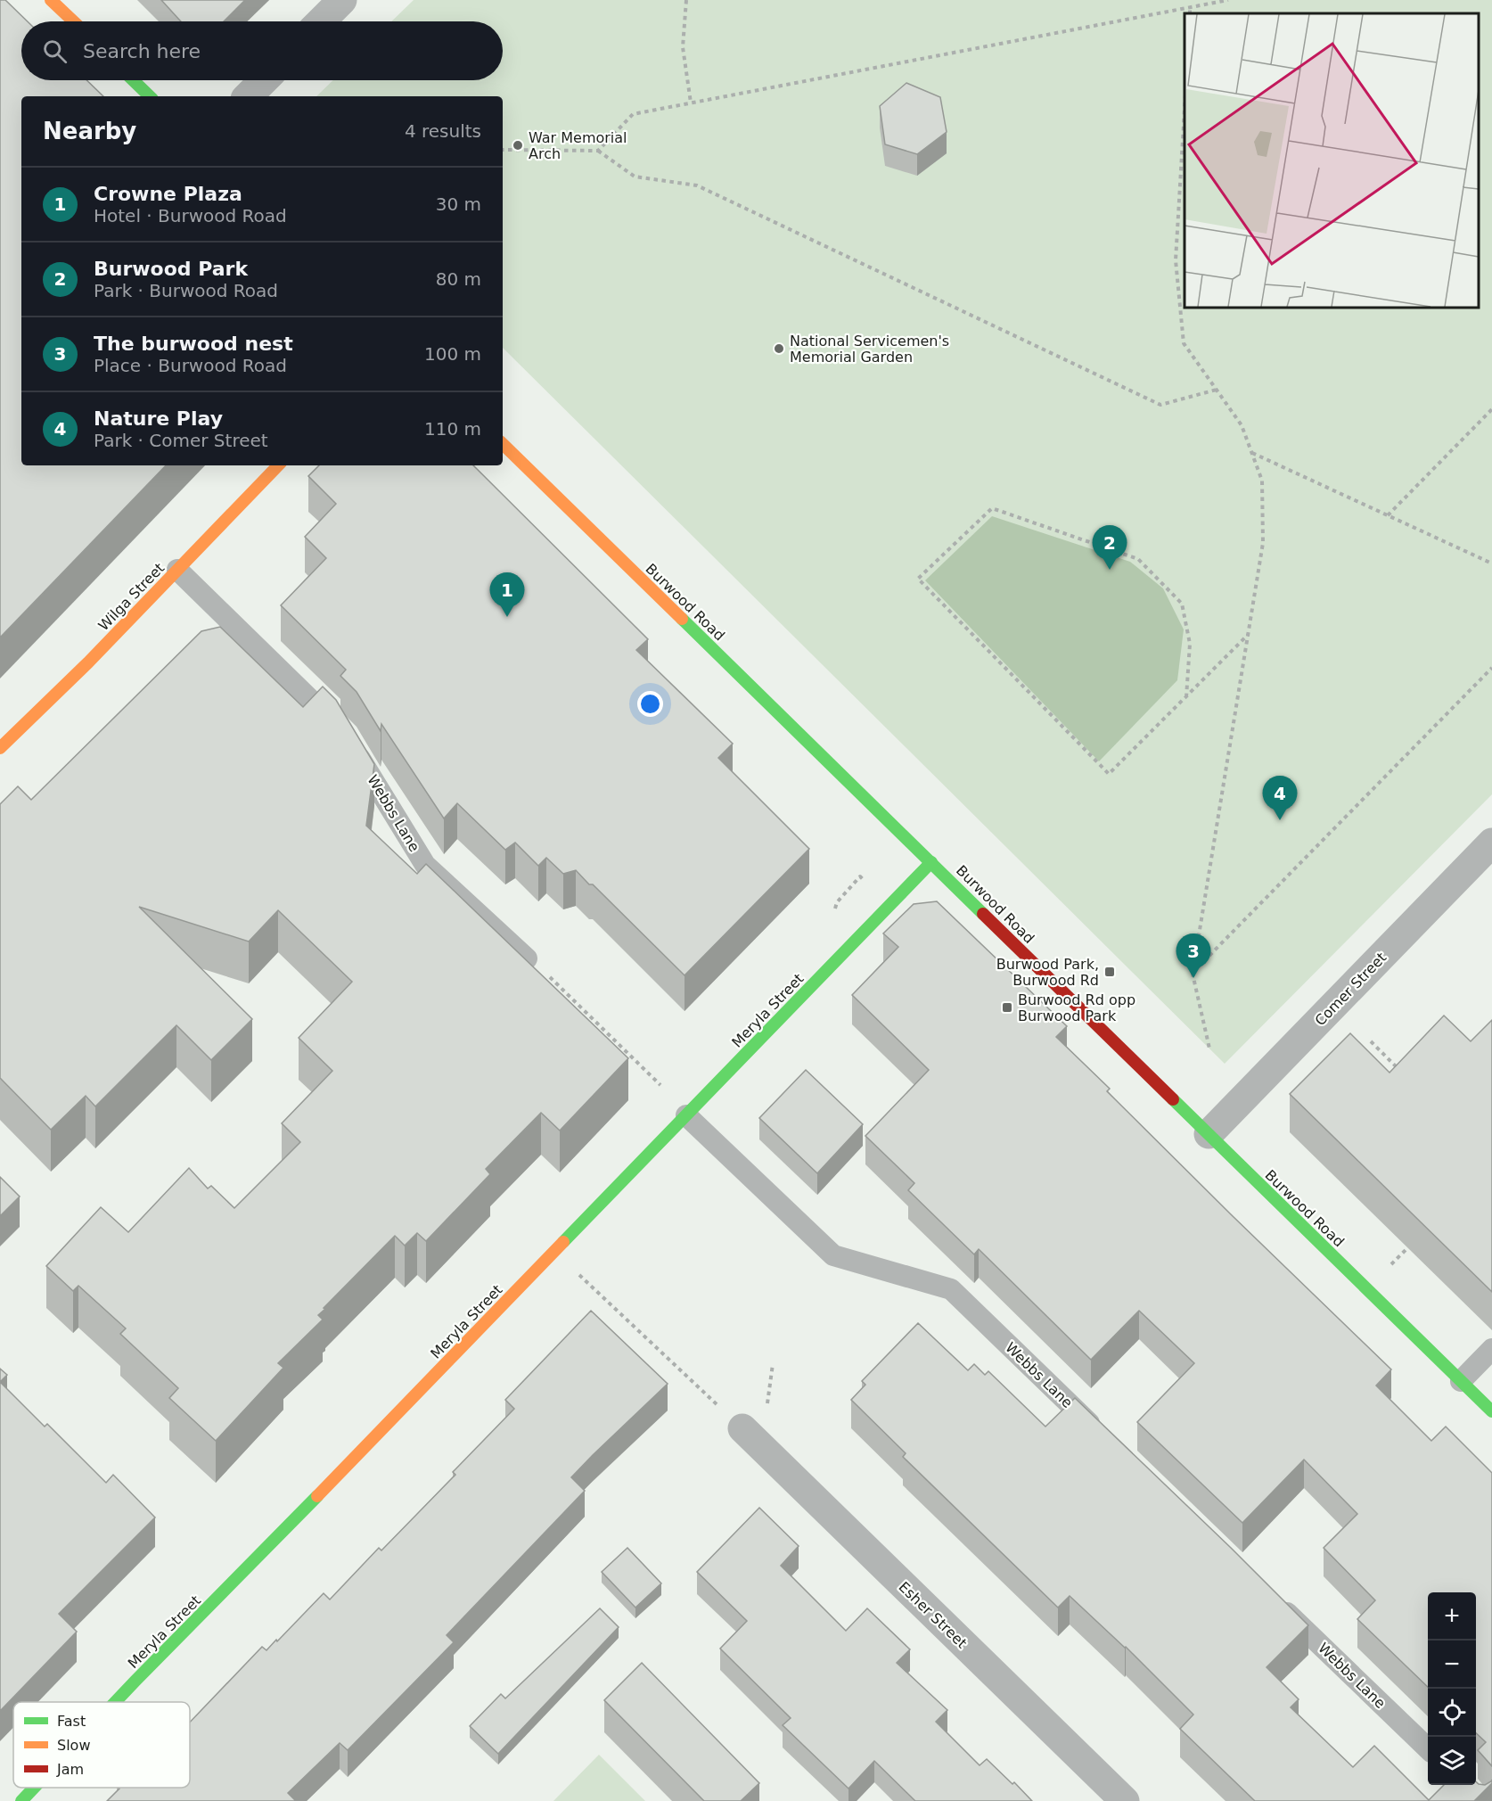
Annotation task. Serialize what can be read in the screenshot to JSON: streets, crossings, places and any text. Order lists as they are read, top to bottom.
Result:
{
  "streets": {
    "street": [
      "Wilga Street",
      "Burwood Road",
      "Comer Street",
      "Meryla Street",
      "Esher Street"
    ],
    "lane": ["Webbs Lane"]
  },
  "crossings": [
    ["Wilga Street", "Webbs Lane"],
    ["Burwood Road", "Comer Street"],
    ["Burwood Road", "Meryla Street"],
    ["Webbs Lane", "Meryla Street"]
  ],
  "places": {
    "other": ["War Memorial Arch", "National Servicemen's Memorial Garden"],
    "transit": ["Burwood Park, Burwood Rd", "Burwood Rd opp Burwood Park"]
  },
  "legend": ["Fast", "Slow", "Jam"],
  "page": {
    "search": "Search here",
    "heading": ["Nearby", "4 results"],
    "list": [
      {
        "mark": "1",
        "name": "Crowne Plaza",
        "note": "Hotel · Burwood Road",
        "value": "30 m"
      },
      {
        "mark": "2",
        "name": "Burwood Park",
        "note": "Park · Burwood Road",
        "value": "80 m"
      },
      {
        "mark": "3",
        "name": "The burwood nest",
        "note": "Place · Burwood Road",
        "value": "100 m"
      },
      {
        "mark": "4",
        "name": "Nature Play",
        "note": "Park · Comer Street",
        "value": "110 m"
      }
    ],
    "pins": [
      "2",
      "1",
      "4",
      "3"
    ],
    "map_buttons": ["+", "−"]
  }
}
